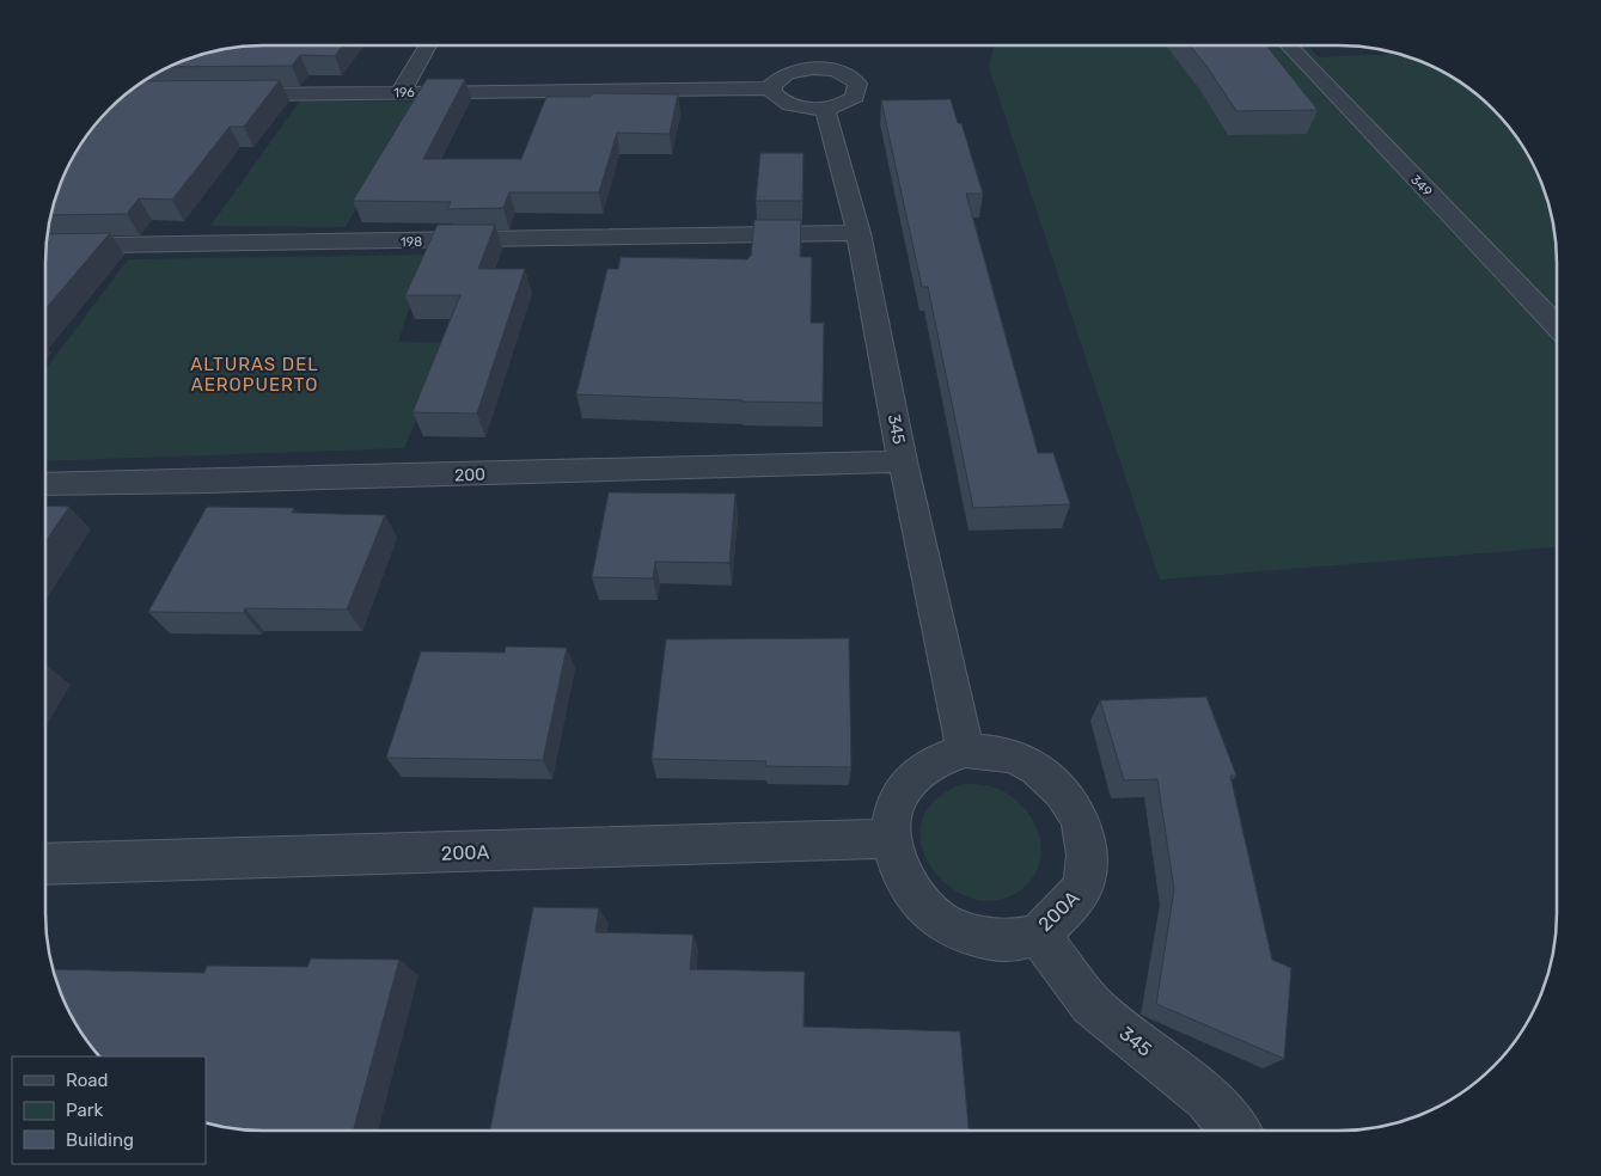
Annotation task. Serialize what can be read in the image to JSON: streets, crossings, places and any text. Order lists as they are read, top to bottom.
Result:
{
  "streets": {
    "street": [
      "196",
      "349",
      "198",
      "345",
      "200",
      "200A"
    ]
  },
  "crossings": [
    ["198", "345"],
    ["345", "200"],
    ["345", "200A"]
  ],
  "districts": ["ALTURAS DEL AEROPUERTO"],
  "legend": ["Road", "Park", "Building"]
}
